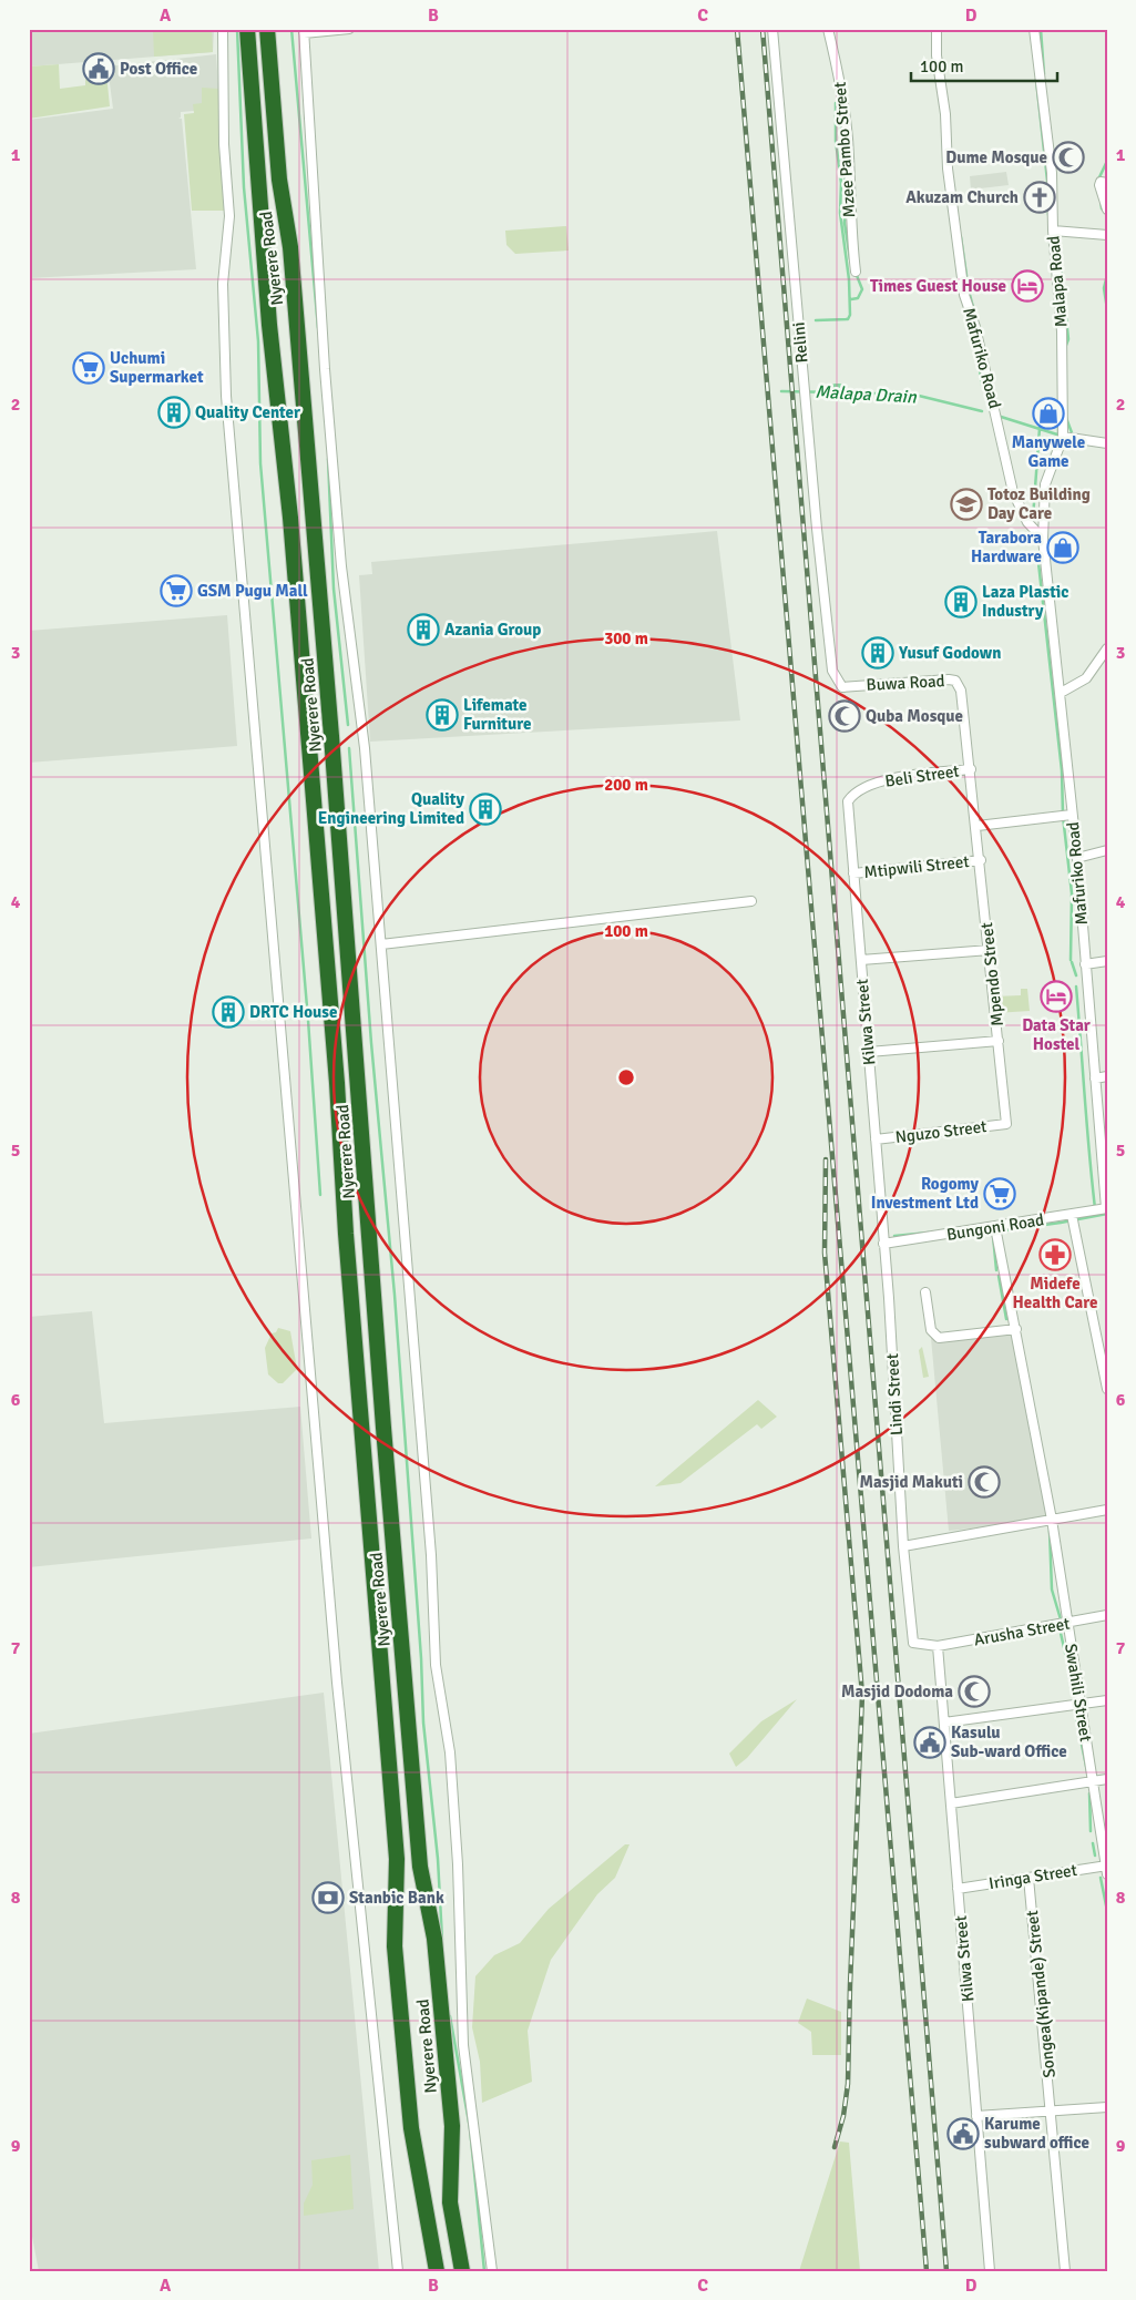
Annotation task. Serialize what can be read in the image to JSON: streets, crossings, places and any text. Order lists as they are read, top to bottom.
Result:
{
  "streets": {
    "highway": ["Nyerere Road"],
    "street": [
      "Mzee Pambo Street",
      "Malapa Road",
      "Relini",
      "Mafuriko Road",
      "Buwa Road",
      "Beli Street",
      "Mtipwili Street",
      "Mpendo Street",
      "Kilwa Street",
      "Nguzo Street",
      "Bungoni Road",
      "Lindi Street",
      "Arusha Street",
      "Swahili Street",
      "Iringa Street",
      "Songea(Kipande) Street"
    ]
  },
  "crossings": [
    ["Malapa Road", "Mafuriko Road"],
    ["Relini", "Buwa Road"],
    ["Mafuriko Road", "Bungoni Road"],
    ["Buwa Road", "Beli Street"],
    ["Buwa Road", "Mpendo Street"],
    ["Beli Street", "Kilwa Street"],
    ["Mtipwili Street", "Mpendo Street"],
    ["Mtipwili Street", "Kilwa Street"],
    ["Mpendo Street", "Nguzo Street"],
    ["Kilwa Street", "Nguzo Street"],
    ["Kilwa Street", "Bungoni Road"],
    ["Kilwa Street", "Lindi Street"],
    ["Kilwa Street", "Arusha Street"],
    ["Kilwa Street", "Iringa Street"],
    ["Bungoni Road", "Lindi Street"],
    ["Lindi Street", "Arusha Street"],
    ["Arusha Street", "Swahili Street"],
    ["Swahili Street", "Iringa Street"],
    ["Iringa Street", "Songea(Kipande) Street"]
  ],
  "water": ["Malapa Drain"],
  "places": {
    "public building": ["Post Office", "Kasulu Sub-ward Office", "Karume subward office"],
    "mosque": [
      "Dume Mosque",
      "Quba Mosque",
      "Masjid Makuti",
      "Masjid Dodoma"
    ],
    "church": ["Akuzam Church"],
    "hotel": ["Times Guest House", "Data Star Hostel"],
    "supermarket": ["Uchumi Supermarket", "GSM Pugu Mall", "Rogomy Investment Ltd"],
    "building": [
      "Quality Center",
      "Laza Plastic Industry",
      "Azania Group",
      "Yusuf Godown",
      "Lifemate Furniture",
      "Quality Engineering Limited",
      "DRTC House"
    ],
    "shop": ["Manywele Game", "Tarabora Hardware"],
    "school or university": ["Totoz Building Day Care"],
    "pharmacy": ["Midefe Health Care"],
    "bank": ["Stanbic Bank"]
  },
  "scale_bar": "100 m",
  "grid": {
    "columns": [
      "A",
      "B",
      "C",
      "D"
    ],
    "rows": [
      "1",
      "2",
      "3",
      "4",
      "5",
      "6",
      "7",
      "8",
      "9"
    ]
  },
  "rings": ["300 m", "200 m", "100 m"]
}
